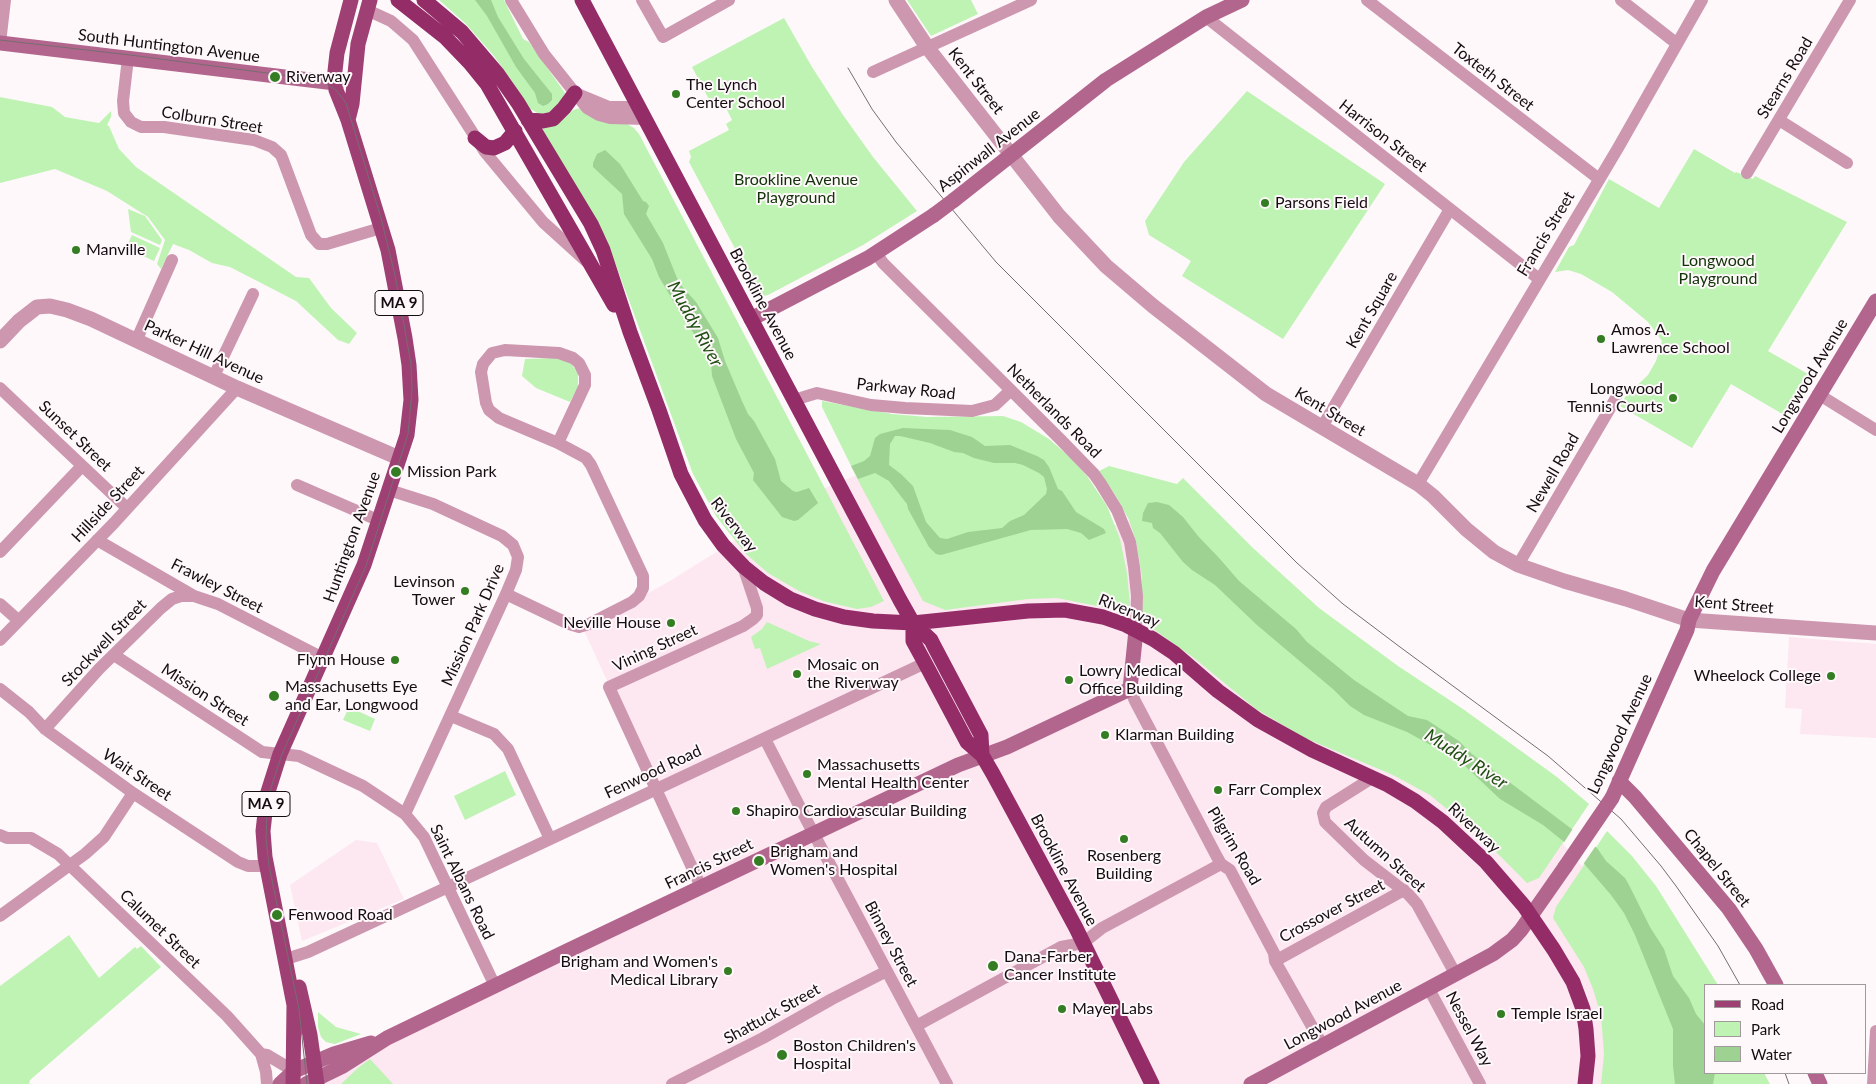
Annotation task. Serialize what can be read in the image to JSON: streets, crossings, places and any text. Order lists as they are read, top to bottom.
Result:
{
  "streets": {
    "highway": ["Brookline Avenue", "Riverway"],
    "main road": [
      "South Huntington Avenue",
      "Aspinwall Avenue",
      "Francis Street",
      "MA 9",
      "Longwood Avenue",
      "Huntington Avenue",
      "Pilgrim Road",
      "Chapel Street"
    ],
    "street": [
      "Toxteth Street",
      "Stearns Road",
      "Kent Street",
      "Colburn Street",
      "Harrison Street",
      "Kent Square",
      "Parker Hill Avenue",
      "Parkway Road",
      "Netherlands Road",
      "Sunset Street",
      "Newell Road",
      "Hillside Street",
      "Frawley Street",
      "Mission Park Drive",
      "Stockwell Street",
      "Vining Street",
      "Mission Street",
      "Fenwood Road",
      "Wait Street",
      "Autumn Street",
      "Saint Albans Road",
      "Crossover Street",
      "Calumet Street",
      "Binney Street",
      "Shattuck Street",
      "Nessel Way"
    ]
  },
  "crossings": [
    ["South Huntington Avenue", "Colburn Street"],
    ["South Huntington Avenue", "Huntington Avenue"],
    ["Toxteth Street", "Francis Street"],
    ["Kent Street", "Aspinwall Avenue"],
    ["Kent Street", "Francis Street"],
    ["Kent Street", "Kent Square"],
    ["Kent Street", "Longwood Avenue"],
    ["Kent Street", "Newell Road"],
    ["Colburn Street", "Huntington Avenue"],
    ["Harrison Street", "Aspinwall Avenue"],
    ["Harrison Street", "Francis Street"],
    ["Harrison Street", "Kent Square"],
    ["Aspinwall Avenue", "Brookline Avenue"],
    ["Aspinwall Avenue", "Netherlands Road"],
    ["Francis Street", "Brookline Avenue"],
    ["Francis Street", "Huntington Avenue"],
    ["Francis Street", "Vining Street"],
    ["Francis Street", "Pilgrim Road"],
    ["Francis Street", "Saint Albans Road"],
    ["Francis Street", "Calumet Street"],
    ["Francis Street", "Binney Street"],
    ["Brookline Avenue", "Parkway Road"],
    ["Brookline Avenue", "Riverway"],
    ["Brookline Avenue", "Fenwood Road"],
    ["Parker Hill Avenue", "Hillside Street"],
    ["Parker Hill Avenue", "Huntington Avenue"],
    ["Longwood Avenue", "Riverway"],
    ["Longwood Avenue", "Pilgrim Road"],
    ["Longwood Avenue", "Autumn Street"],
    ["Longwood Avenue", "Chapel Street"],
    ["Longwood Avenue", "Nessel Way"],
    ["Parkway Road", "Netherlands Road"],
    ["Netherlands Road", "Riverway"],
    ["Netherlands Road", "Pilgrim Road"],
    ["Sunset Street", "Hillside Street"],
    ["Hillside Street", "Frawley Street"],
    ["Riverway", "Vining Street"],
    ["Riverway", "Pilgrim Road"],
    ["Riverway", "Autumn Street"],
    ["Huntington Avenue", "Frawley Street"],
    ["Huntington Avenue", "Mission Park Drive"],
    ["Huntington Avenue", "Mission Street"],
    ["Huntington Avenue", "Fenwood Road"],
    ["Huntington Avenue", "Wait Street"],
    ["Huntington Avenue", "Saint Albans Road"],
    ["Huntington Avenue", "Calumet Street"],
    ["Frawley Street", "Stockwell Street"],
    ["Mission Park Drive", "Saint Albans Road"],
    ["Stockwell Street", "Mission Street"],
    ["Stockwell Street", "Wait Street"],
    ["Vining Street", "Fenwood Road"],
    ["Mission Street", "Saint Albans Road"],
    ["Fenwood Road", "Saint Albans Road"],
    ["Fenwood Road", "Binney Street"],
    ["Pilgrim Road", "Crossover Street"],
    ["Autumn Street", "Crossover Street"],
    ["Binney Street", "Shattuck Street"]
  ],
  "water": ["Muddy River"],
  "parks": ["Brookline Avenue Playground", "Longwood Playground"],
  "places": [
    "Riverway",
    "The Lynch Center School",
    "Parsons Field",
    "Manville",
    "Amos A. Lawrence School",
    "Longwood Tennis Courts",
    "Mission Park",
    "Levinson Tower",
    "Neville House",
    "Flynn House",
    "Mosaic on the Riverway",
    "Wheelock College",
    "Lowry Medical Office Building",
    "Massachusetts Eye and Ear, Longwood",
    "Klarman Building",
    "Massachusetts Mental Health Center",
    "Farr Complex",
    "Shapiro Cardiovascular Building",
    "Rosenberg Building",
    "Brigham and Women's Hospital",
    "Fenwood Road",
    "Dana-Farber Cancer Institute",
    "Brigham and Women's Medical Library",
    "Mayer Labs",
    "Temple Israel",
    "Boston Children's Hospital"
  ],
  "legend": ["Road", "Park", "Water"]
}
